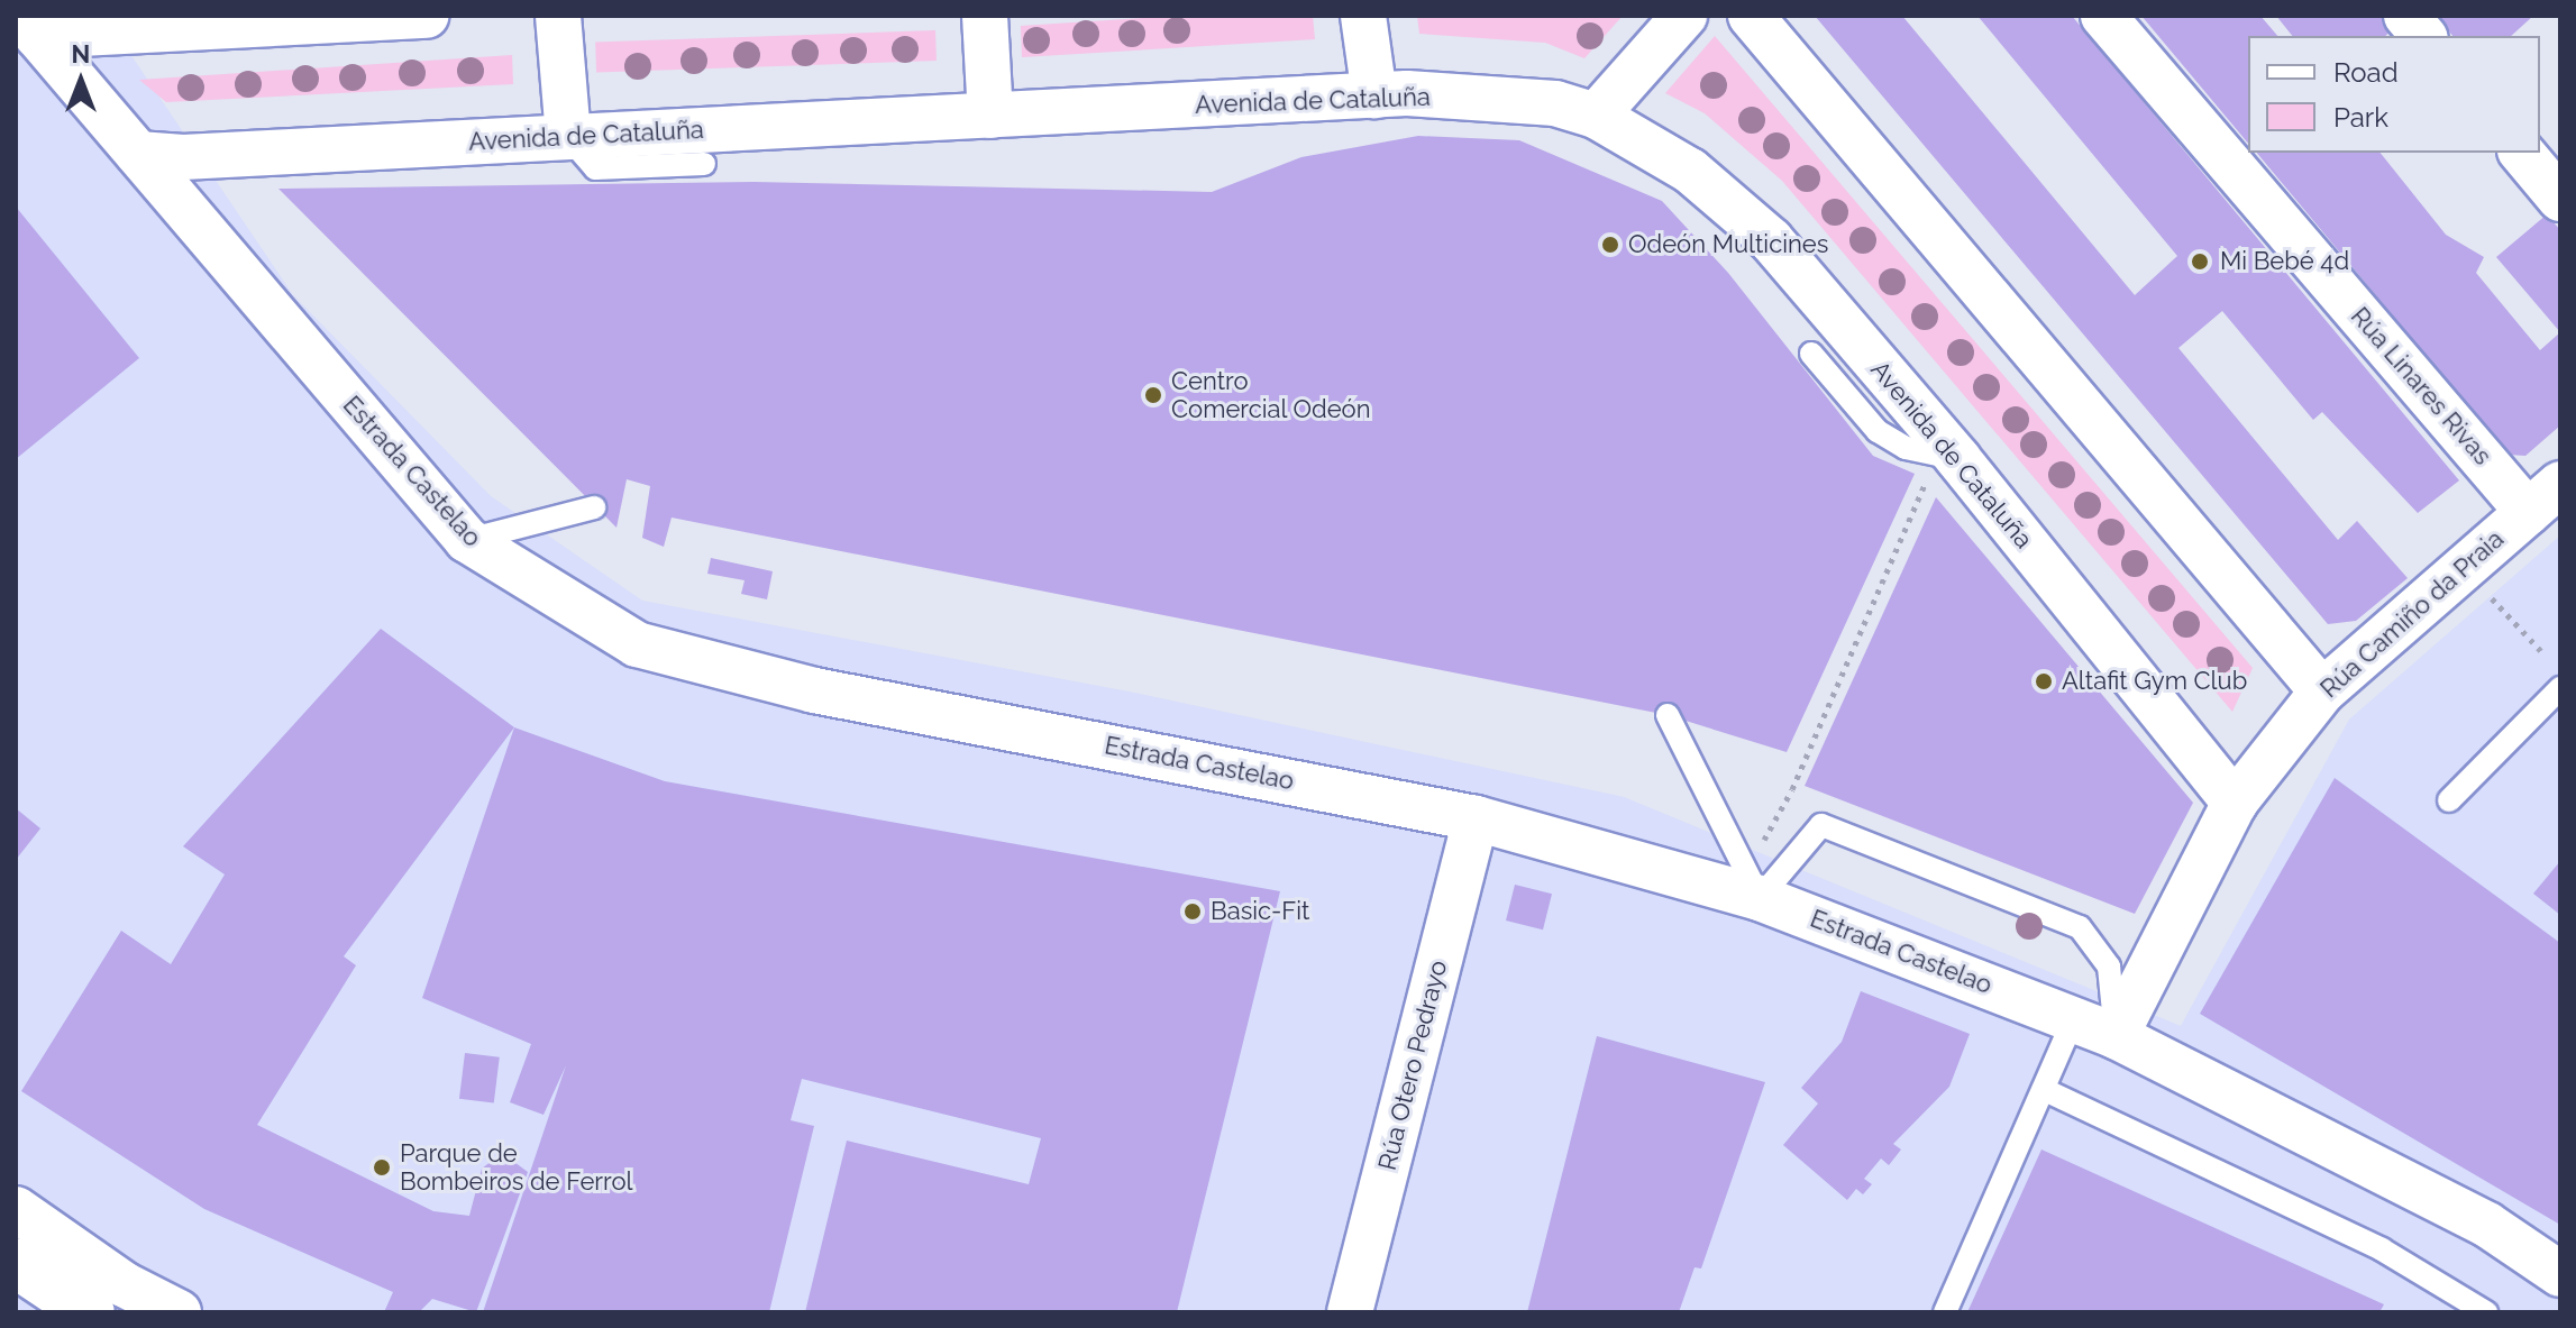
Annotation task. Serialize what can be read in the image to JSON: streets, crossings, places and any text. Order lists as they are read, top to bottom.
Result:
{
  "streets": {
    "street": [
      "Avenida de Cataluña",
      "Rúa Linares Rivas",
      "Estrada Castelao",
      "Rúa Camiño da Praia",
      "Rúa Otero Pedrayo"
    ]
  },
  "crossings": [
    ["Avenida de Cataluña", "Estrada Castelao"],
    ["Avenida de Cataluña", "Rúa Camiño da Praia"],
    ["Rúa Linares Rivas", "Rúa Camiño da Praia"],
    ["Estrada Castelao", "Rúa Camiño da Praia"],
    ["Estrada Castelao", "Rúa Otero Pedrayo"]
  ],
  "places": [
    "Odeón Multicines",
    "Mi Bebé 4d",
    "Centro Comercial Odeón",
    "Altafit Gym Club",
    "Basic-Fit",
    "Parque de Bombeiros de Ferrol"
  ],
  "legend": ["Road", "Park"],
  "north": "top"
}
